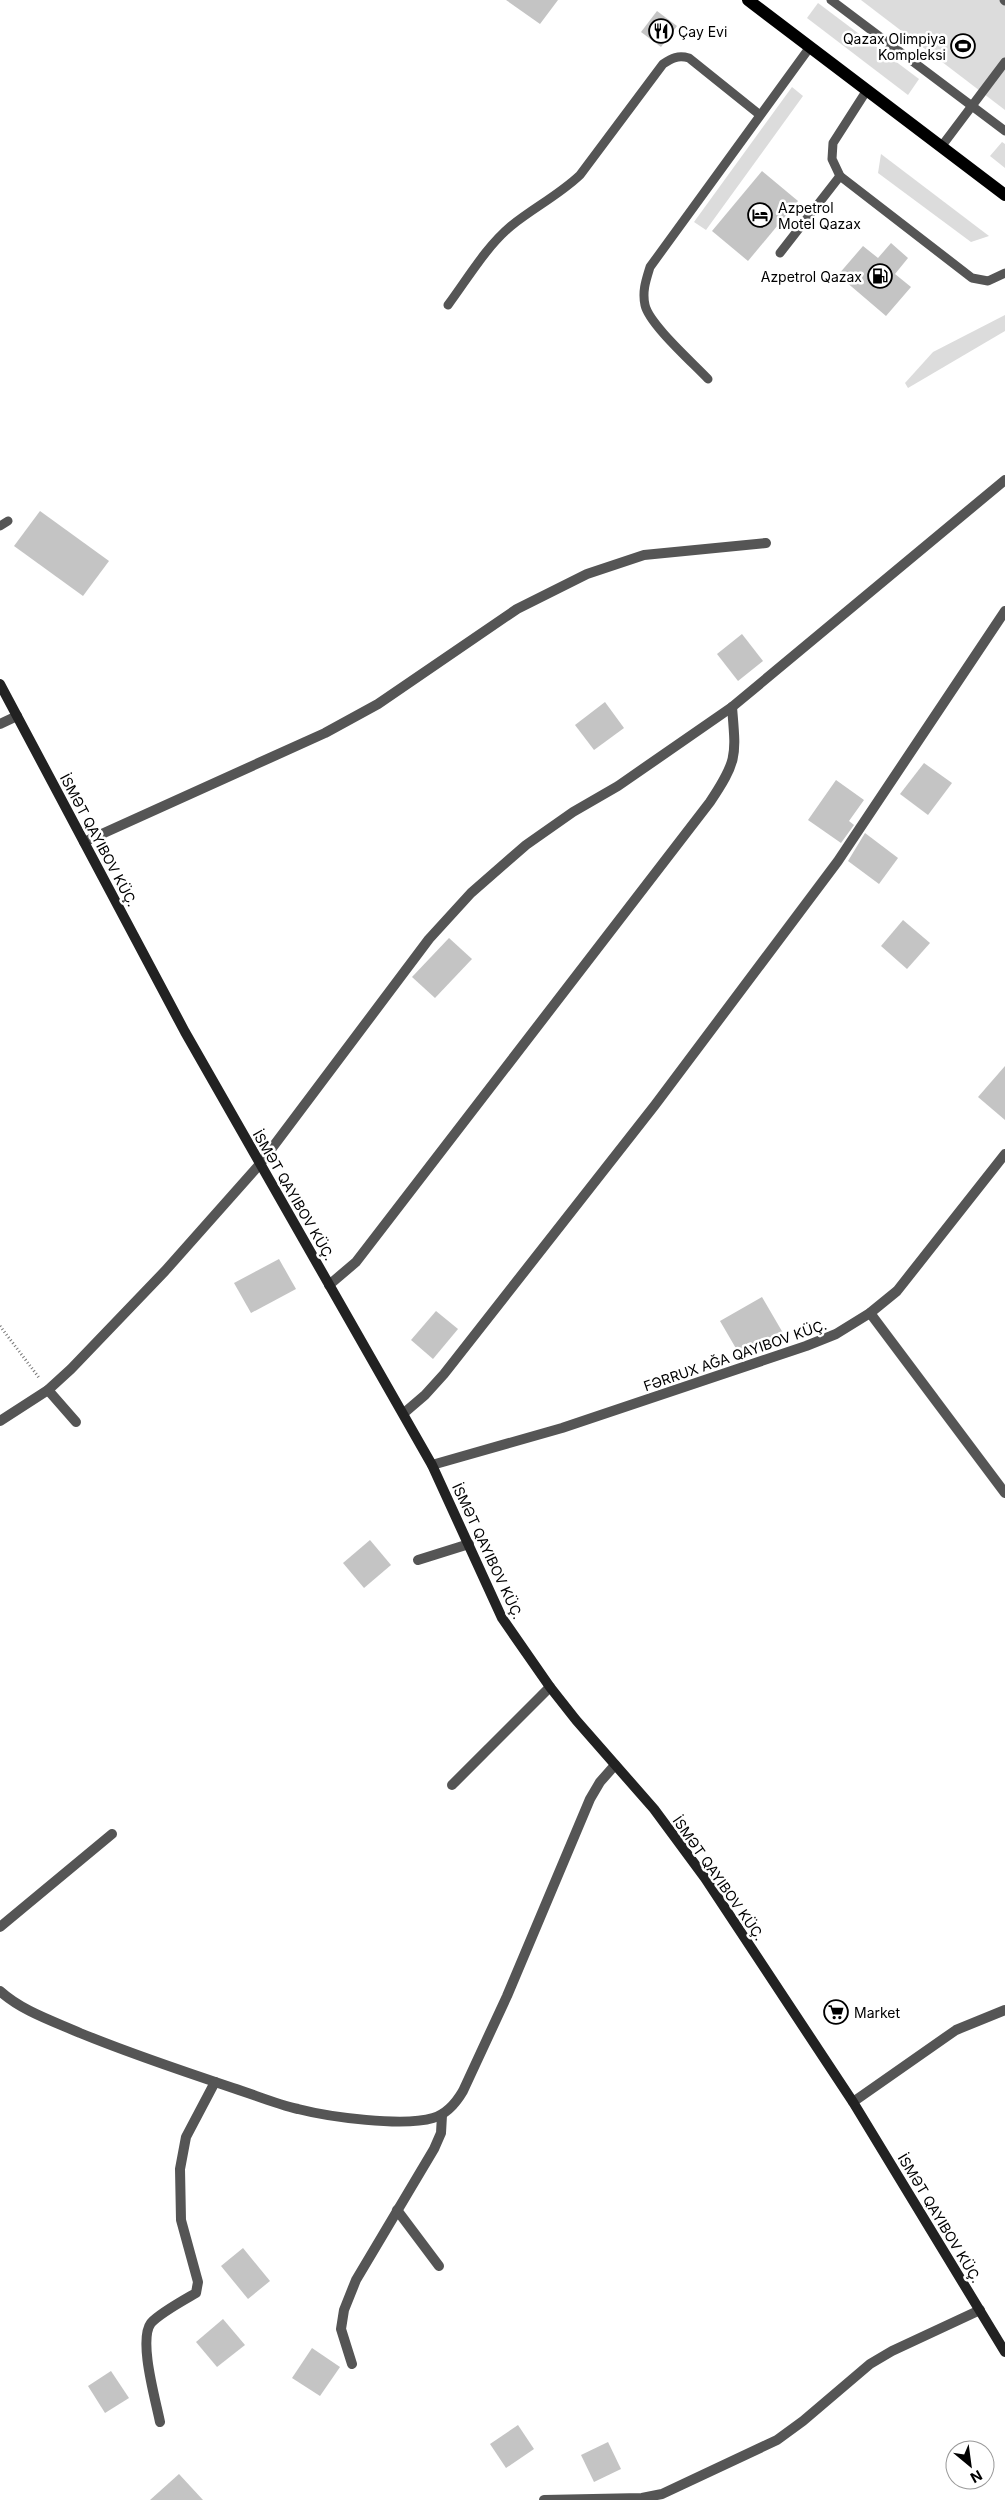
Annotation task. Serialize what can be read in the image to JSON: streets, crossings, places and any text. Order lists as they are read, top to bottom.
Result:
{
  "places": {
    "restaurant": ["Çay Evi"],
    "sports": ["Qazax Olimpiya Kompleksi"],
    "hotel": ["Azpetrol Motel Qazax"],
    "fuel station": ["Azpetrol Qazax"],
    "supermarket": ["Market"]
  },
  "north": "bottom right"
}
